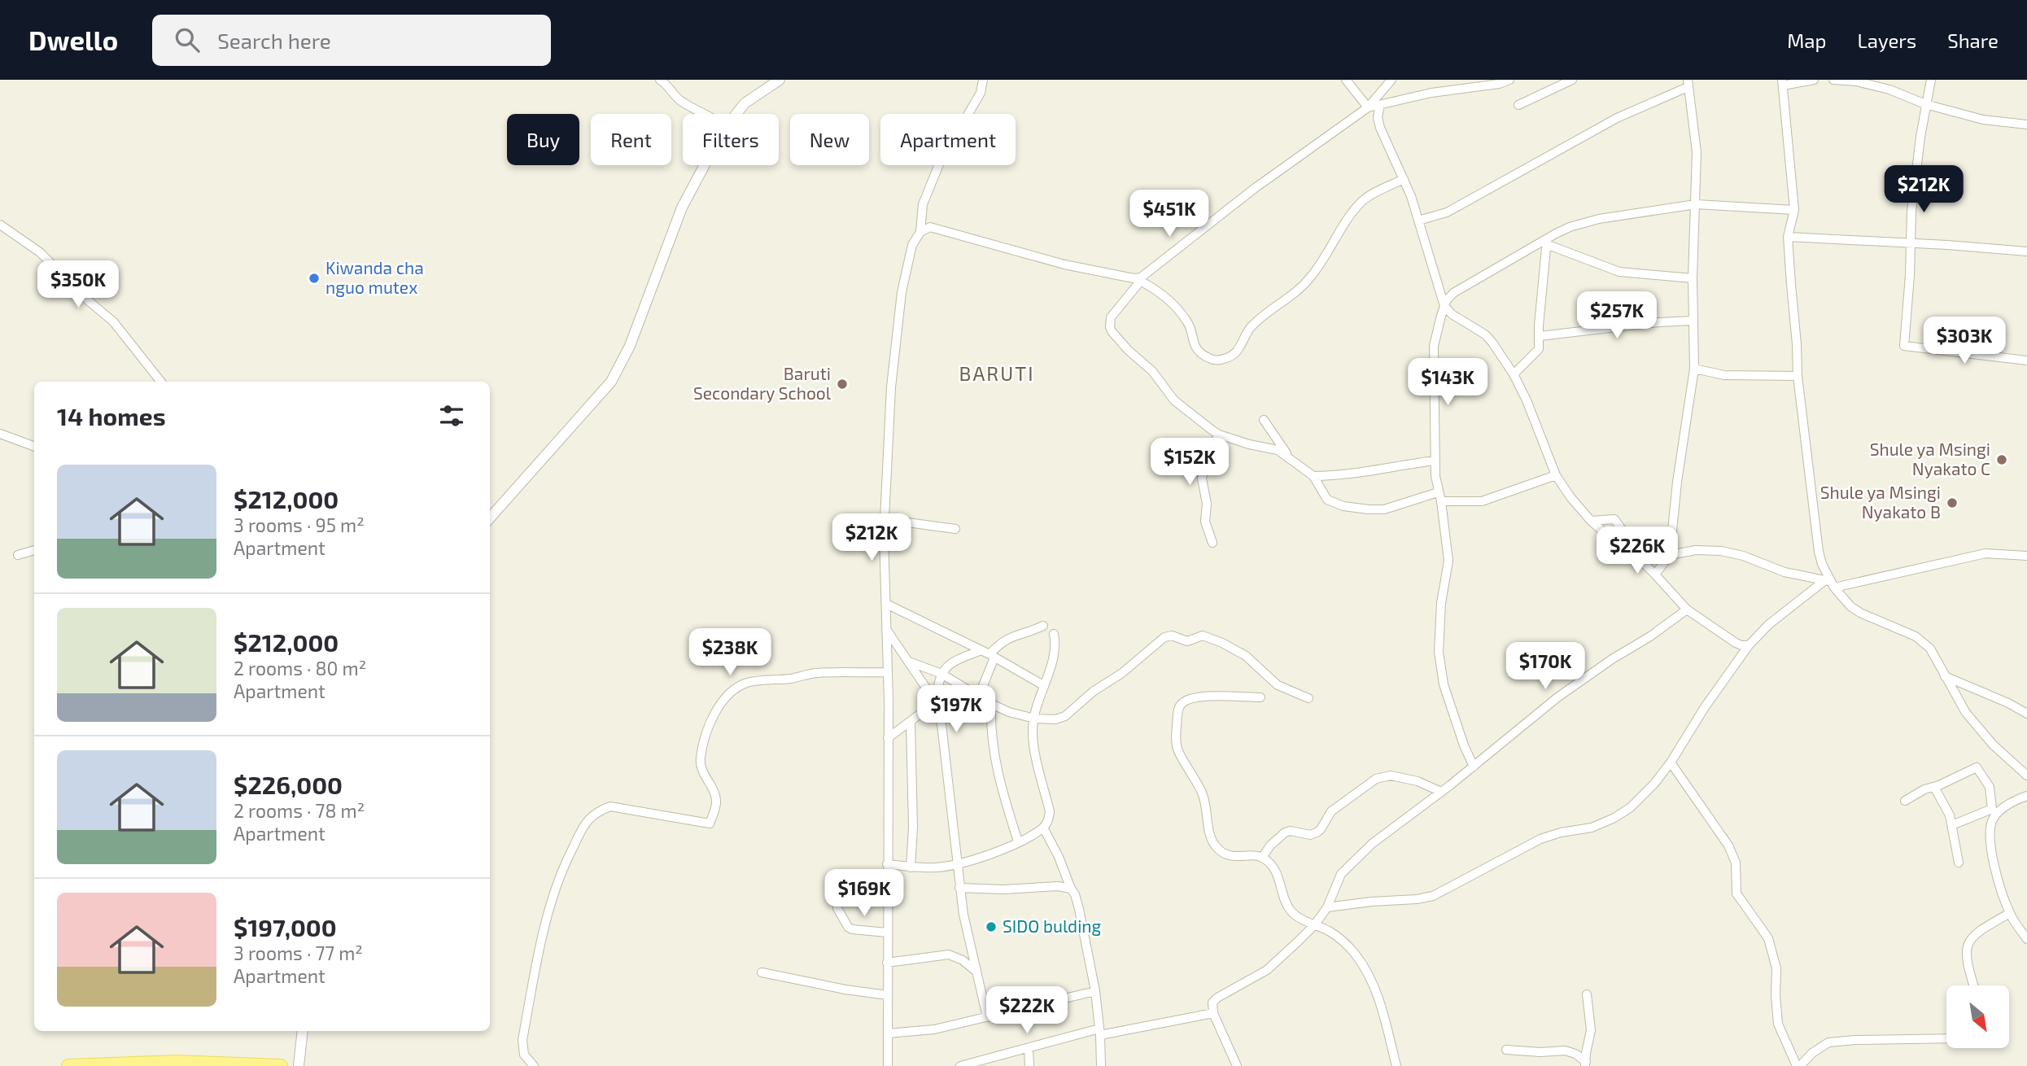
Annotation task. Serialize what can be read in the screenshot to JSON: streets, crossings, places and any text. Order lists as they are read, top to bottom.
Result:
{
  "districts": ["BARUTI"],
  "places": [
    "Kiwanda cha nguo mutex",
    "Baruti Secondary School",
    "Shule ya Msingi Nyakato C",
    "Shule ya Msingi Nyakato B",
    "SIDO bulding"
  ],
  "north": "bottom right",
  "page": {
    "header": "Dwello",
    "search": "Search here",
    "nav": ["Map", "Layers", "Share"],
    "chip": [
      "Buy",
      "Rent",
      "Filters",
      "New",
      "Apartment"
    ],
    "price": [
      "$212K",
      "$451K",
      "$350K",
      "$257K",
      "$303K",
      "$143K",
      "$152K",
      "$212K",
      "$226K",
      "$238K",
      "$170K",
      "$197K",
      "$169K",
      "$222K"
    ],
    "heading": "14 homes",
    "list": [
      {
        "name": "$212,000",
        "note": "3 rooms · 95 m² · Apartment"
      },
      {
        "name": "$212,000",
        "note": "2 rooms · 80 m² · Apartment"
      },
      {
        "name": "$226,000",
        "note": "2 rooms · 78 m² · Apartment"
      },
      {
        "name": "$197,000",
        "note": "3 rooms · 77 m² · Apartment"
      }
    ]
  }
}
